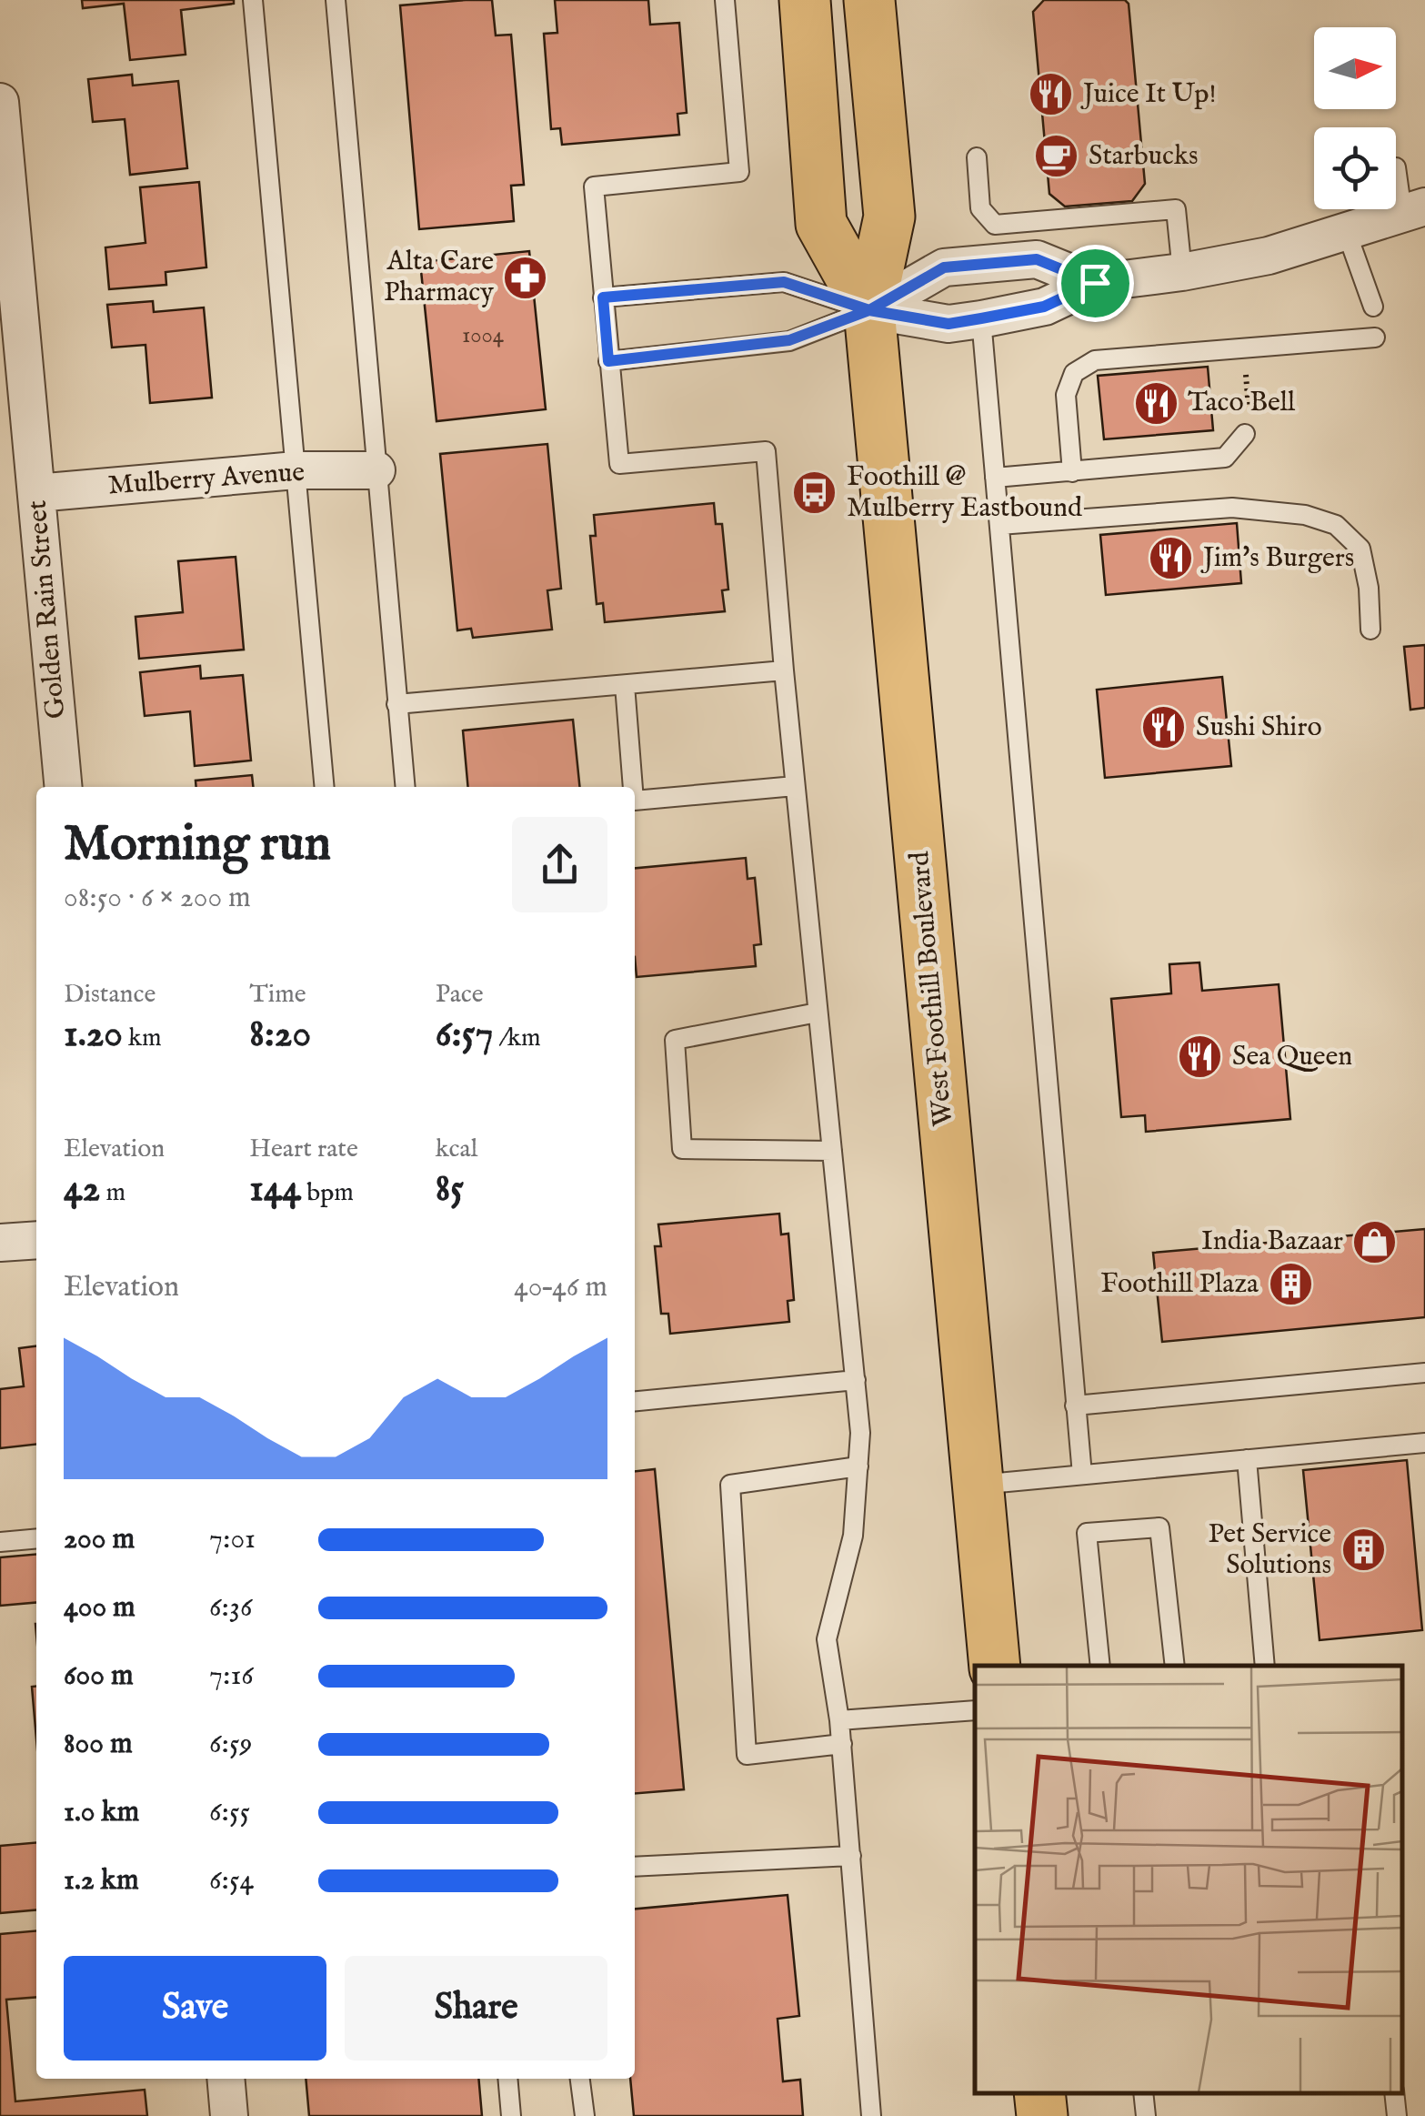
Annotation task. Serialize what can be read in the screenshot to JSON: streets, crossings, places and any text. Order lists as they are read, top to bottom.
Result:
{
  "streets": {
    "main road": ["West Foothill Boulevard"],
    "street": ["Mulberry Avenue", "Golden Rain Street"]
  },
  "crossings": [
    ["Mulberry Avenue", "Golden Rain Street"]
  ],
  "places": {
    "restaurant": [
      "Juice It Up!",
      "Taco Bell",
      "Jim's Burgers",
      "Sushi Shiro",
      "Sea Queen"
    ],
    "cafe": ["Starbucks"],
    "pharmacy": ["Alta Care Pharmacy"],
    "bus stop": ["Foothill @ Mulberry Eastbound"],
    "shop": ["India Bazaar"],
    "building": ["Foothill Plaza", "Pet Service Solutions"]
  },
  "house_numbers": ["1004"],
  "north": "right",
  "page": {
    "heading": ["Morning run", "08:50 · 6 × 200 m"],
    "stats": [
      ["Distance", "1.20 km"],
      ["Time", "8:20"],
      ["Pace", "6:57 /km"],
      ["Elevation", "42 m"],
      ["Heart rate", "144 bpm"],
      ["kcal", "85"]
    ],
    "chart": ["Elevation", "40–46 m"],
    "list": [
      {
        "name": "200 m",
        "note": "7:01"
      },
      {
        "name": "400 m",
        "note": "6:36"
      },
      {
        "name": "600 m",
        "note": "7:16"
      },
      {
        "name": "800 m",
        "note": "6:59"
      },
      {
        "name": "1.0 km",
        "note": "6:55"
      },
      {
        "name": "1.2 km",
        "note": "6:54"
      }
    ],
    "buttons": ["Save", "Share"]
  }
}
